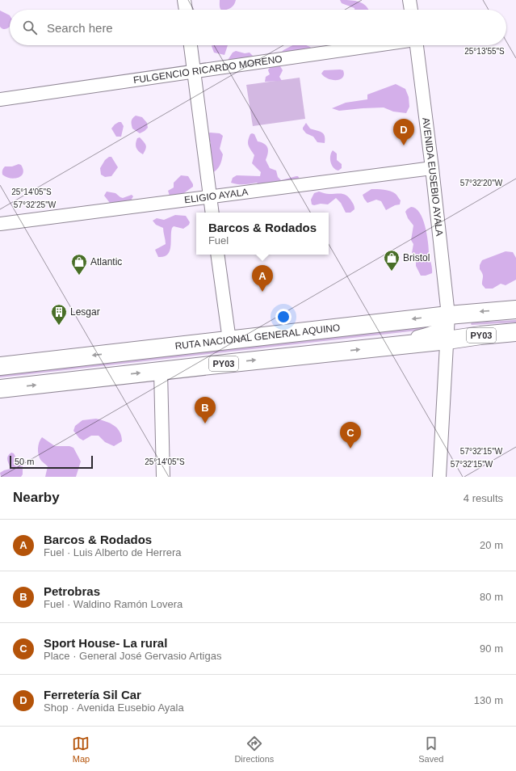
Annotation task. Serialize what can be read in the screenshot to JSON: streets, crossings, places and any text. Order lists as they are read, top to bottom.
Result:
{
  "streets": {
    "highway": ["PY03", "RUTA NACIONAL GENERAL AQUINO"],
    "street": ["FULGENCIO RICARDO MORENO", "AVENIDA EUSEBIO AYALA", "ELIGIO AYALA"]
  },
  "crossings": [
    ["AVENIDA EUSEBIO AYALA", "ELIGIO AYALA"],
    ["AVENIDA EUSEBIO AYALA", "PY03"],
    ["AVENIDA EUSEBIO AYALA", "RUTA NACIONAL GENERAL AQUINO"]
  ],
  "places": {
    "shop": ["Bristol", "Atlantic"],
    "building": ["Lesgar"]
  },
  "scale_bar": "50 m",
  "page": {
    "search": "Search here",
    "pins": [
      "D",
      "A",
      "B",
      "C"
    ],
    "popup": ["Barcos & Rodados", "Fuel"],
    "scale": "50 m",
    "heading": ["Nearby", "4 results"],
    "list": [
      {
        "mark": "A",
        "name": "Barcos & Rodados",
        "note": "Fuel · Luis Alberto de Herrera",
        "value": "20 m"
      },
      {
        "mark": "B",
        "name": "Petrobras",
        "note": "Fuel · Waldino Ramón Lovera",
        "value": "80 m"
      },
      {
        "mark": "C",
        "name": "Sport House- La rural",
        "note": "Place · General José Gervasio Artigas",
        "value": "90 m"
      },
      {
        "mark": "D",
        "name": "Ferretería Sil Car",
        "note": "Shop · Avenida Eusebio Ayala",
        "value": "130 m"
      }
    ],
    "nav": ["Map", "Directions", "Saved"]
  },
  "coordinates": [
    "25°13'55\"S",
    "57°32'20\"W",
    "25°14'05\"S",
    "57°32'25\"W",
    "57°32'15\"W"
  ]
}
